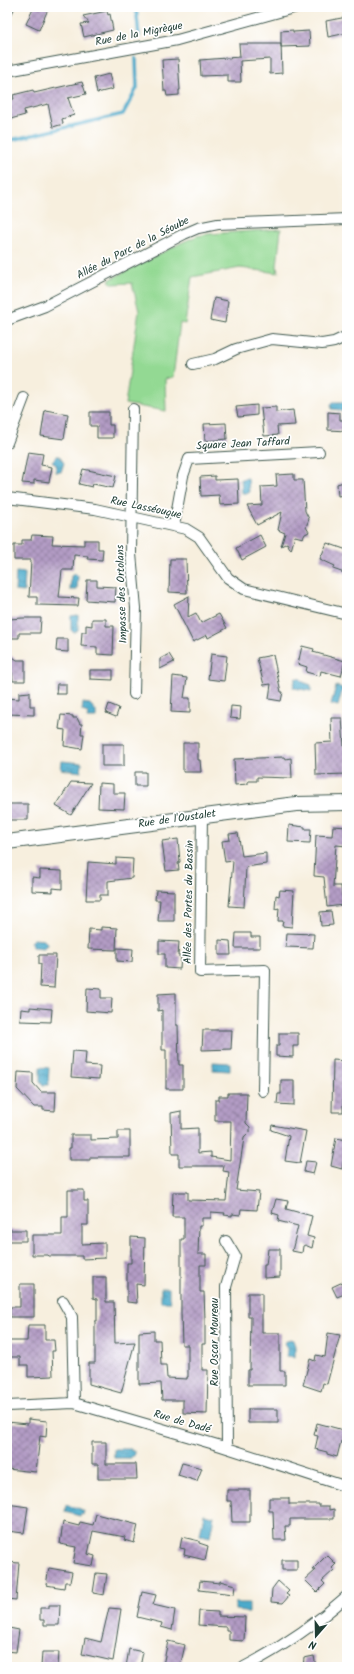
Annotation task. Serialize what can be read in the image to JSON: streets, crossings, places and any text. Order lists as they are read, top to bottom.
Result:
{
  "streets": {
    "street": [
      "Rue de la Migrèque",
      "Allée du Parc de la Séoube",
      "Square Jean Taffard",
      "Rue Lasséougue",
      "Impasse des Ortolans",
      "Rue de l'Oustalet",
      "Allée des Portes du Bassin",
      "Rue Oscar Moureau",
      "Rue de Dadé"
    ]
  },
  "crossings": [
    ["Square Jean Taffard", "Rue Lasséougue"],
    ["Rue Lasséougue", "Impasse des Ortolans"],
    ["Rue de l'Oustalet", "Allée des Portes du Bassin"],
    ["Rue Oscar Moureau", "Rue de Dadé"]
  ],
  "north": "bottom"
}
